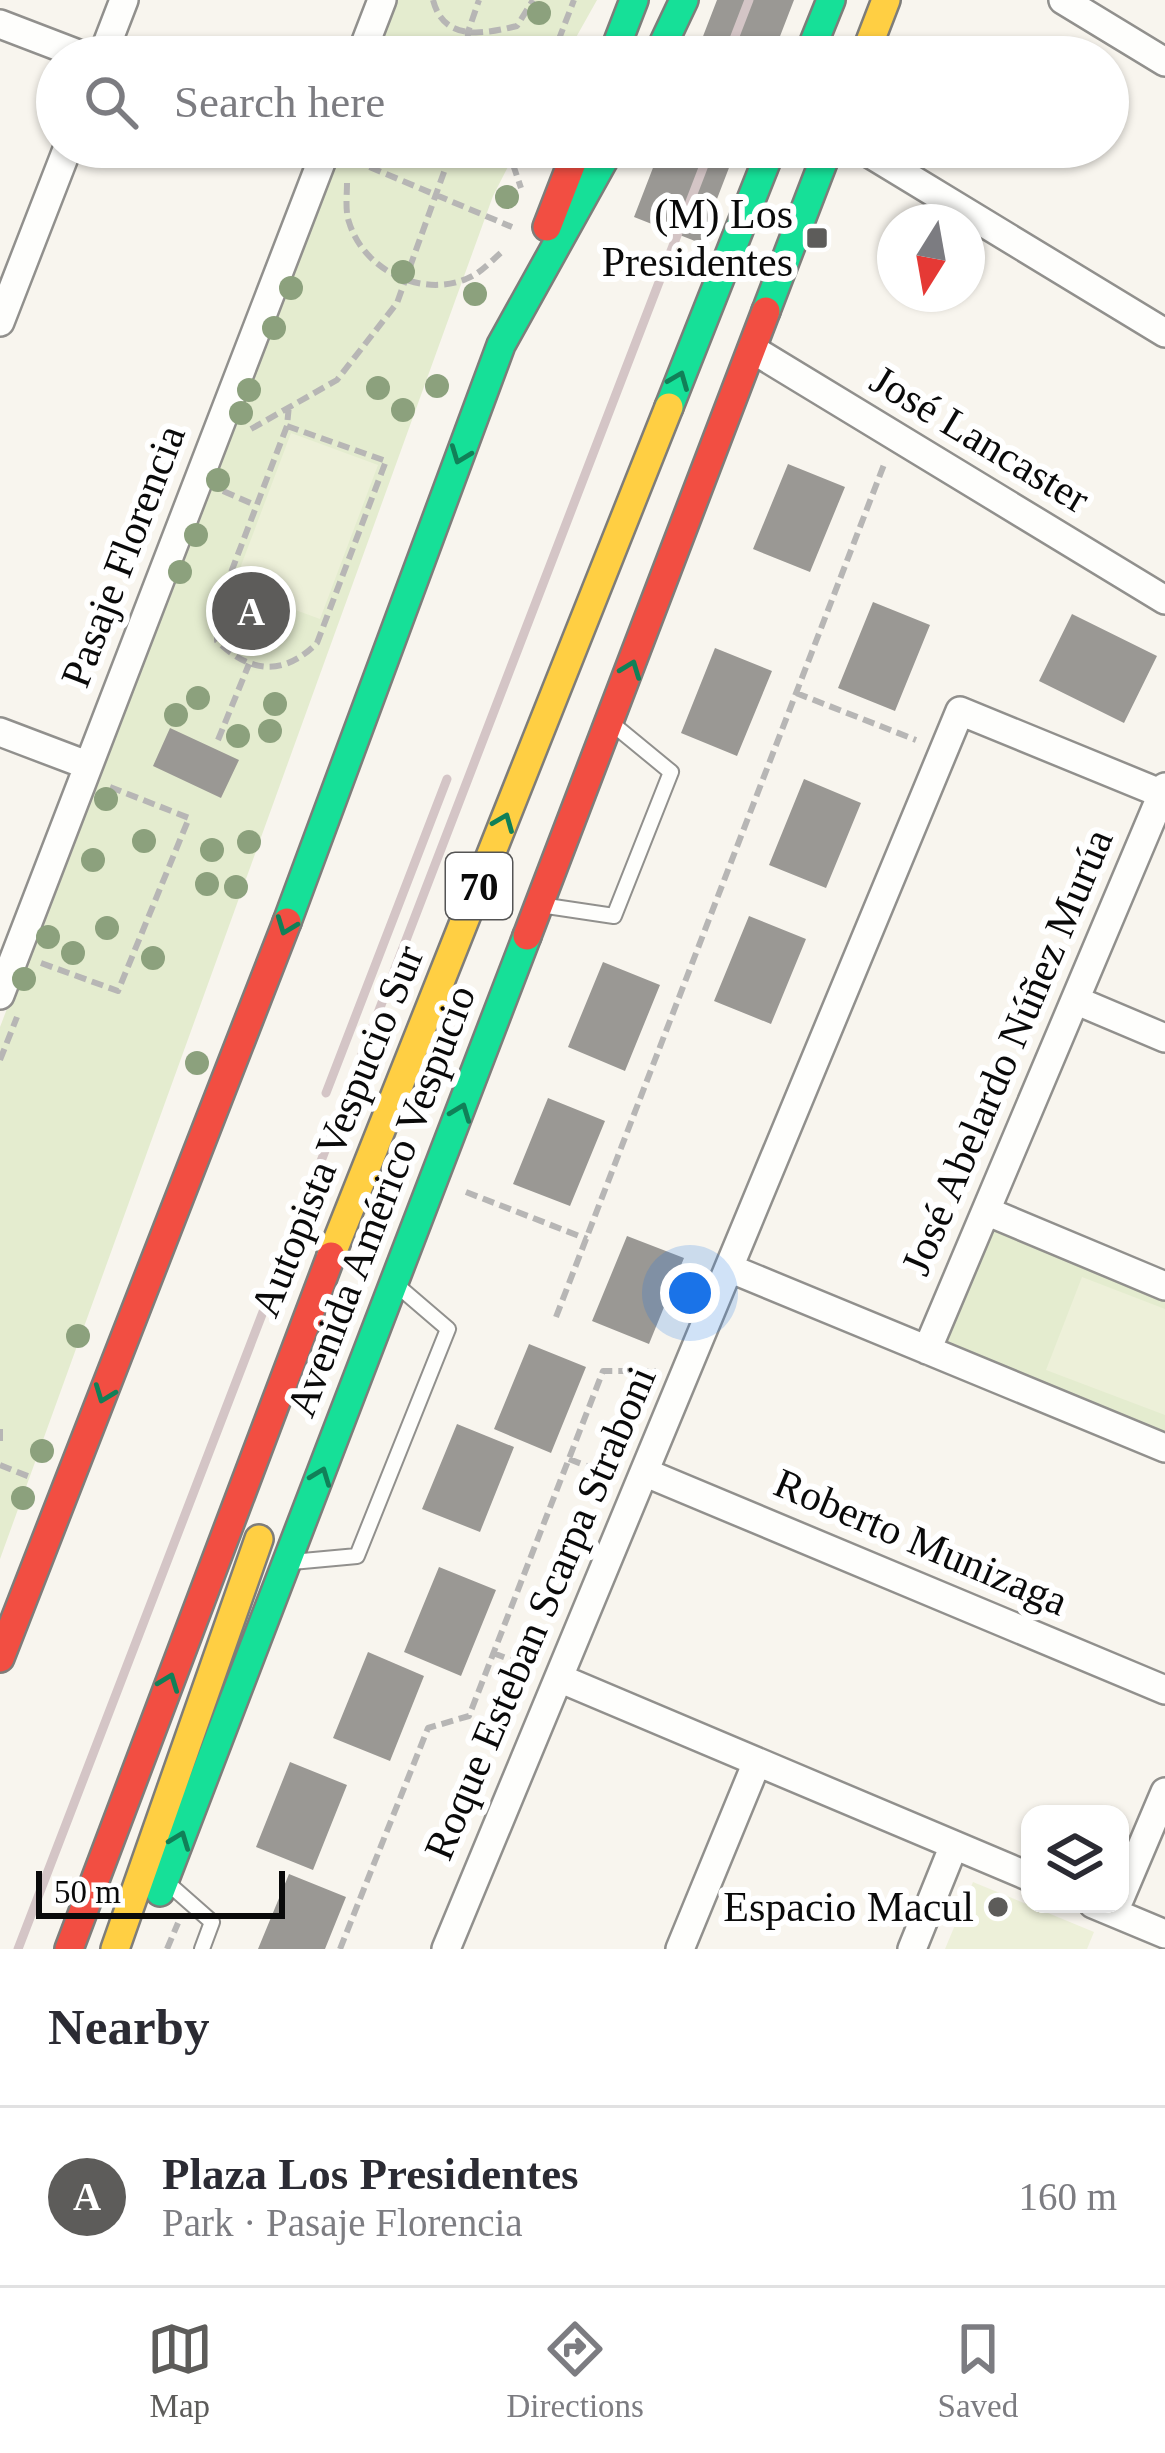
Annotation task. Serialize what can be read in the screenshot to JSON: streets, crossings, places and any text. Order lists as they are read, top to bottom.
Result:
{
  "streets": {
    "main road": ["70", "Autopista Vespucio Sur", "Avenida Américo Vespucio"],
    "street": [
      "José Lancaster",
      "Pasaje Florencia",
      "José Abelardo Núñez Murúa",
      "Roberto Munizaga",
      "Roque Esteban Scarpa Straboni"
    ]
  },
  "crossings": [
    ["José Lancaster", "Avenida Américo Vespucio"],
    ["José Abelardo Núñez Murúa", "Roque Esteban Scarpa Straboni"],
    ["Roberto Munizaga", "Roque Esteban Scarpa Straboni"]
  ],
  "places": {
    "transit": ["(M) Los Presidentes"],
    "other": ["Espacio Macul"]
  },
  "scale_bar": "50 m",
  "north": "bottom",
  "page": {
    "search": "Search here",
    "pins": "A",
    "scale": "50 m",
    "heading": "Nearby",
    "list": [
      {
        "mark": "A",
        "name": "Plaza Los Presidentes",
        "note": "Park · Pasaje Florencia",
        "value": "160 m"
      }
    ],
    "nav": ["Map", "Directions", "Saved"]
  }
}
